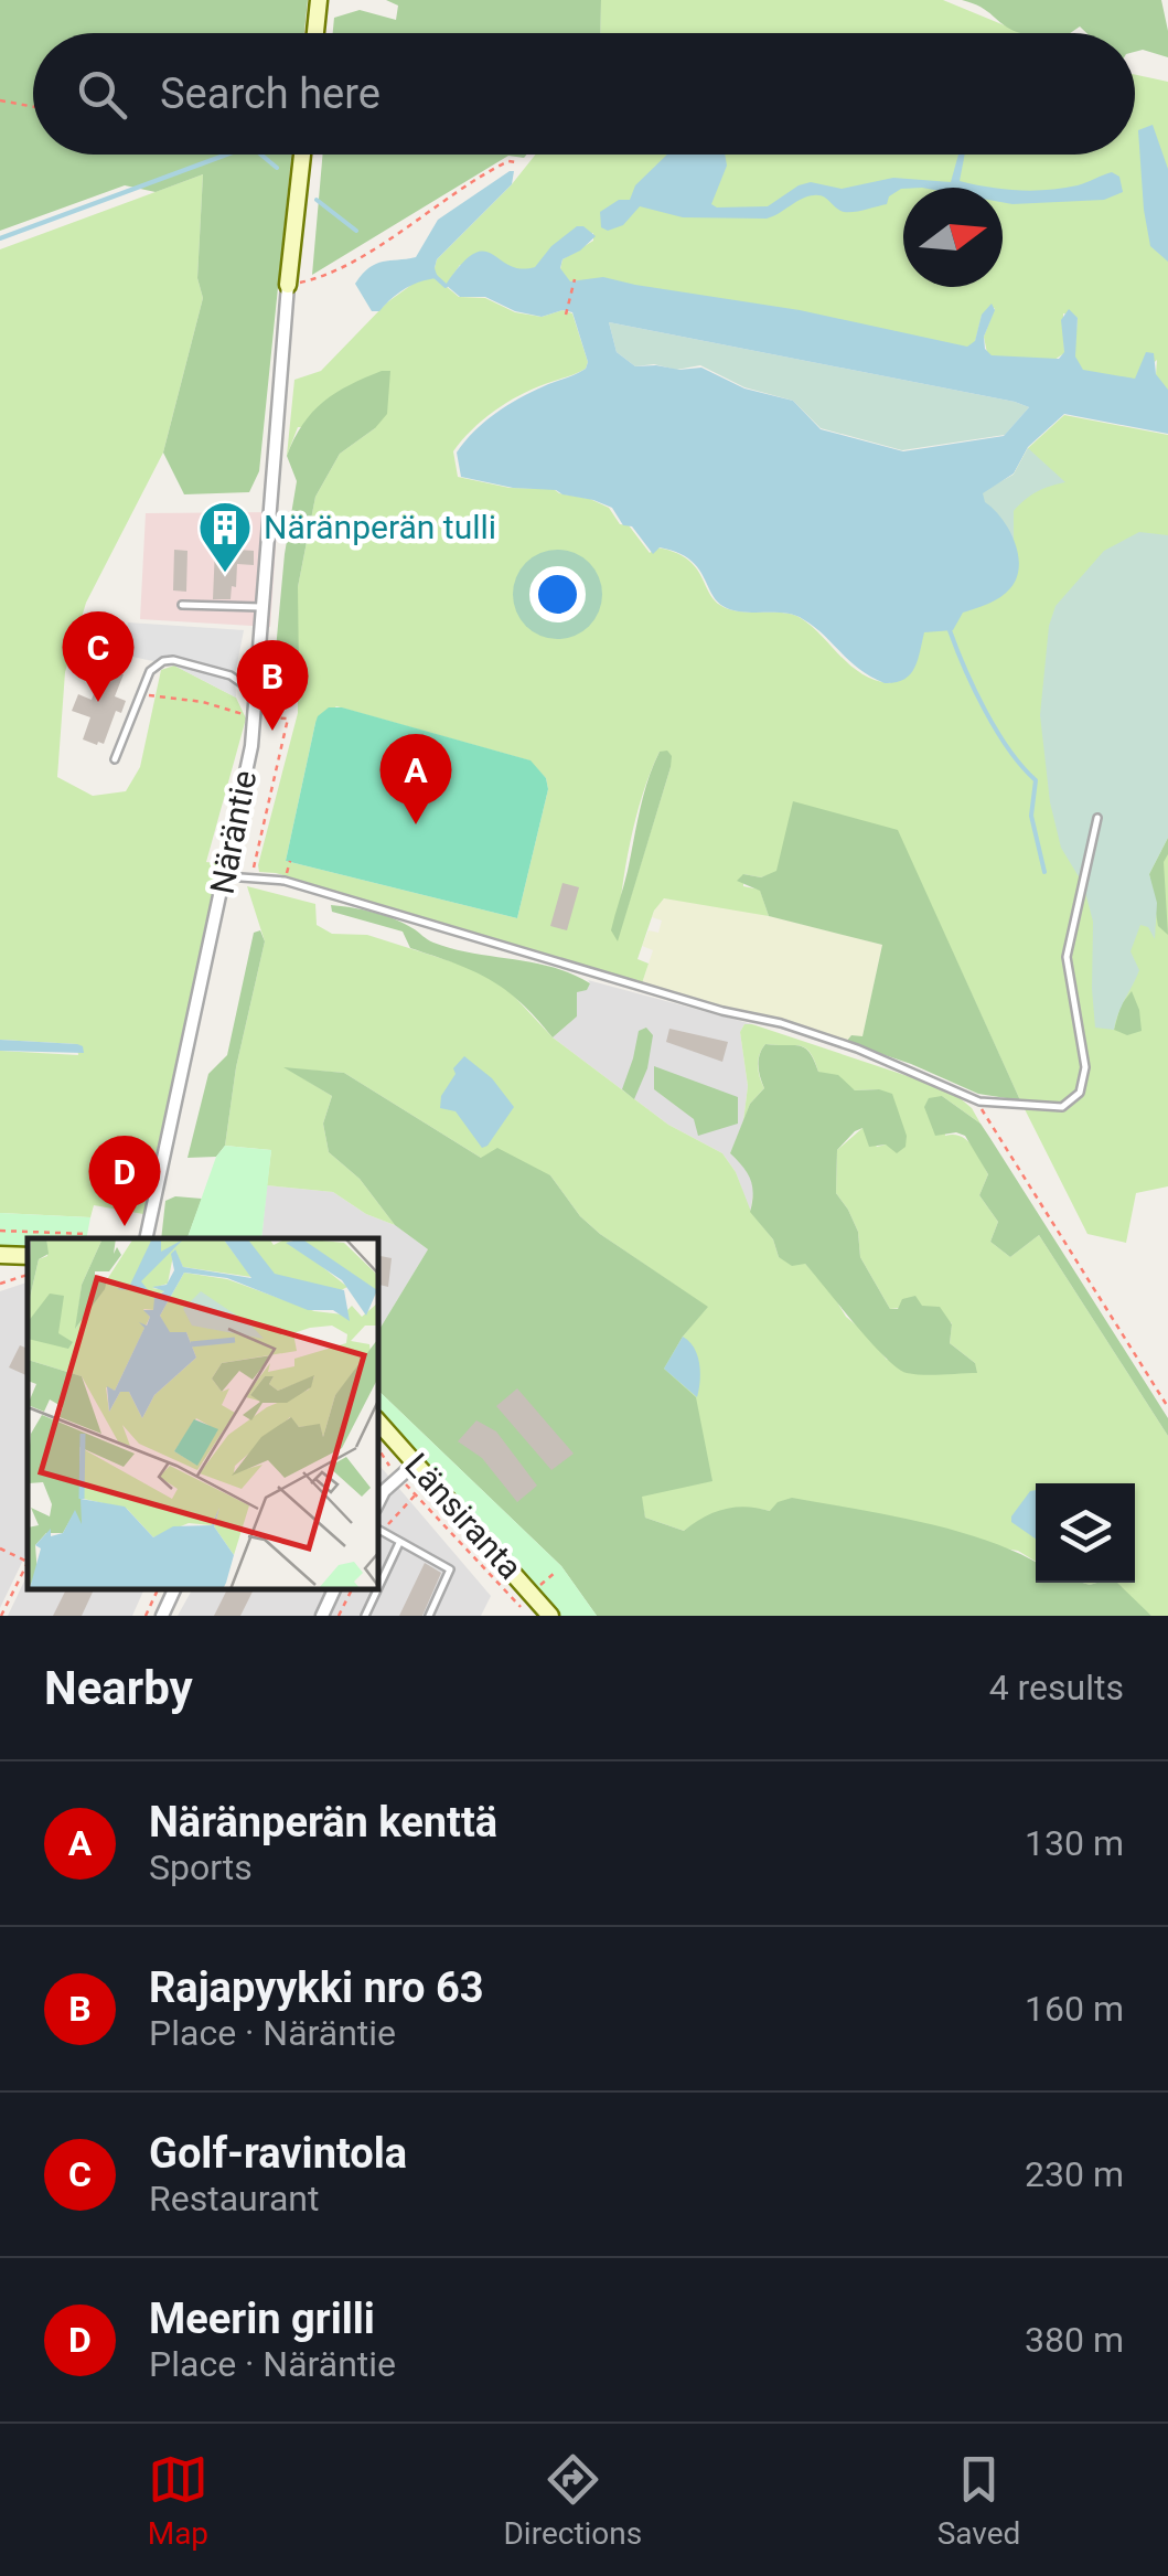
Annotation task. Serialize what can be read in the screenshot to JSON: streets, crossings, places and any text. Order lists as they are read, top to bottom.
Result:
{
  "streets": {
    "street": ["Näräntie", "Länsiranta"]
  },
  "places": {
    "building": ["Näränperän tulli"]
  },
  "north": "right",
  "page": {
    "search": "Search here",
    "pins": [
      "C",
      "B",
      "A",
      "D"
    ],
    "heading": ["Nearby", "4 results"],
    "list": [
      {
        "mark": "A",
        "name": "Näränperän kenttä",
        "note": "Sports",
        "value": "130 m"
      },
      {
        "mark": "B",
        "name": "Rajapyykki nro 63",
        "note": "Place · Näräntie",
        "value": "160 m"
      },
      {
        "mark": "C",
        "name": "Golf-ravintola",
        "note": "Restaurant",
        "value": "230 m"
      },
      {
        "mark": "D",
        "name": "Meerin grilli",
        "note": "Place · Näräntie",
        "value": "380 m"
      }
    ],
    "nav": ["Map", "Directions", "Saved"]
  }
}
